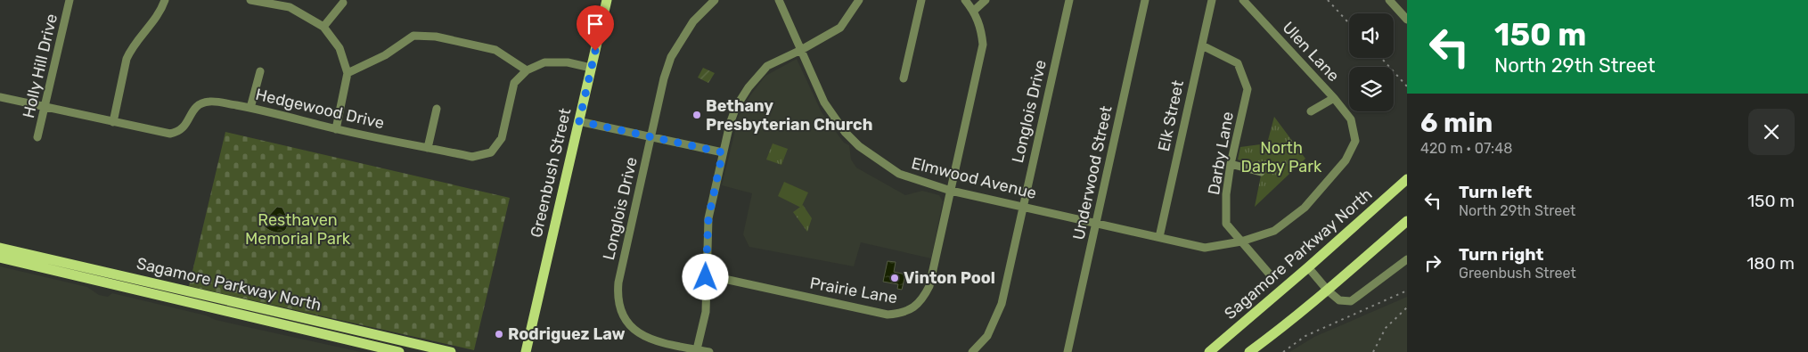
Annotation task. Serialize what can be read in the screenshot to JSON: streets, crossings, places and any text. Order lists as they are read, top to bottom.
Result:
{
  "streets": {
    "main road": ["Greenbush Street", "Sagamore Parkway North"],
    "street": [
      "Ulen Lane",
      "Holly Hill Drive",
      "Hedgewood Drive",
      "Longlois Drive",
      "Elk Street",
      "Darby Lane",
      "Underwood Street",
      "Elmwood Avenue",
      "Prairie Lane"
    ]
  },
  "crossings": [
    ["Ulen Lane", "Elk Street"],
    ["Ulen Lane", "Darby Lane"],
    ["Ulen Lane", "Underwood Street"],
    ["Ulen Lane", "Elmwood Avenue"],
    ["Holly Hill Drive", "Hedgewood Drive"],
    ["Longlois Drive", "Elmwood Avenue"],
    ["Elk Street", "Darby Lane"],
    ["Underwood Street", "Elmwood Avenue"],
    ["Elmwood Avenue", "Prairie Lane"]
  ],
  "parks": ["North Darby Park", "Resthaven Memorial Park"],
  "places": ["Bethany Presbyterian Church", "Vinton Pool", "Rodriguez Law"],
  "page": {
    "turn": ["150 m", "North 29th Street"],
    "heading": ["6 min", "420 m · 07:48"],
    "list": [
      {
        "name": "Turn left",
        "note": "North 29th Street",
        "value": "150 m"
      },
      {
        "name": "Turn right",
        "note": "Greenbush Street",
        "value": "180 m"
      }
    ]
  }
}
